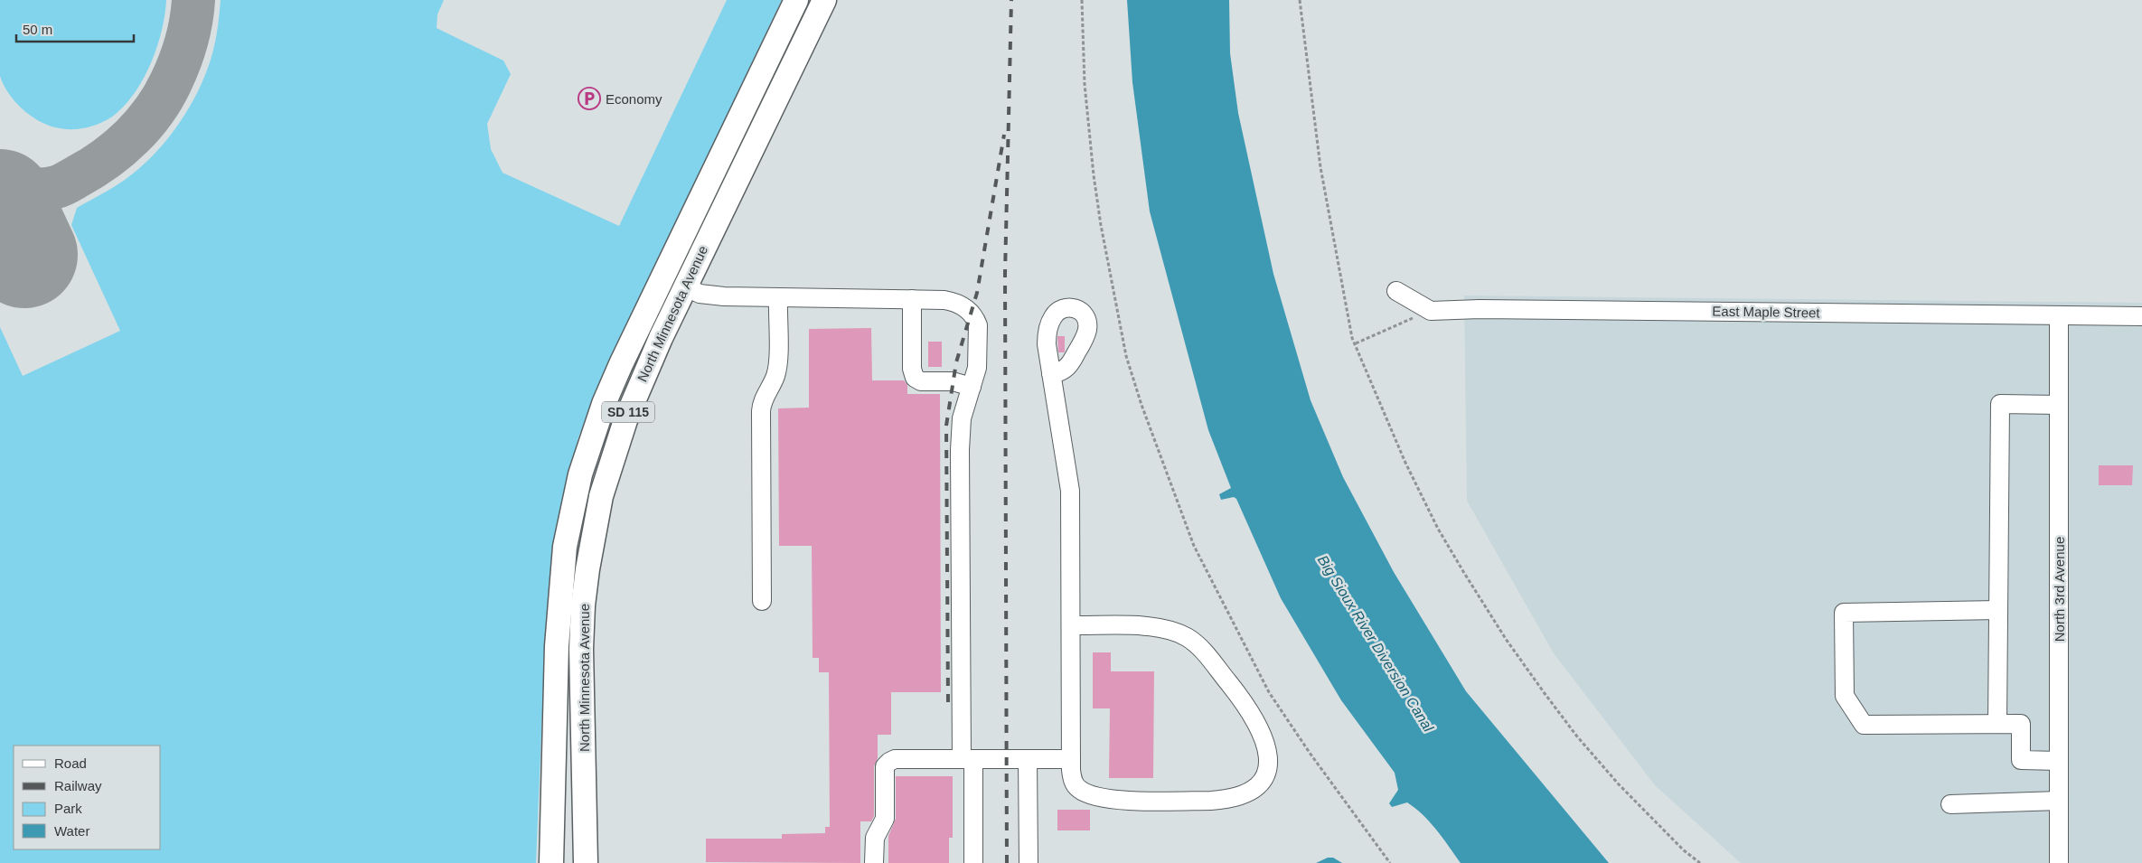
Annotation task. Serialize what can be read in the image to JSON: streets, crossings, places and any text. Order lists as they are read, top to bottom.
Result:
{
  "streets": {
    "main road": ["North Minnesota Avenue", "SD 115"],
    "street": ["East Maple Street", "North 3rd Avenue"]
  },
  "crossings": [
    ["East Maple Street", "North 3rd Avenue"]
  ],
  "water": ["Big Sioux River Diversion Canal"],
  "places": {
    "parking": ["Economy"]
  },
  "legend": [
    "Road",
    "Railway",
    "Park",
    "Water"
  ],
  "scale_bar": "50 m"
}
